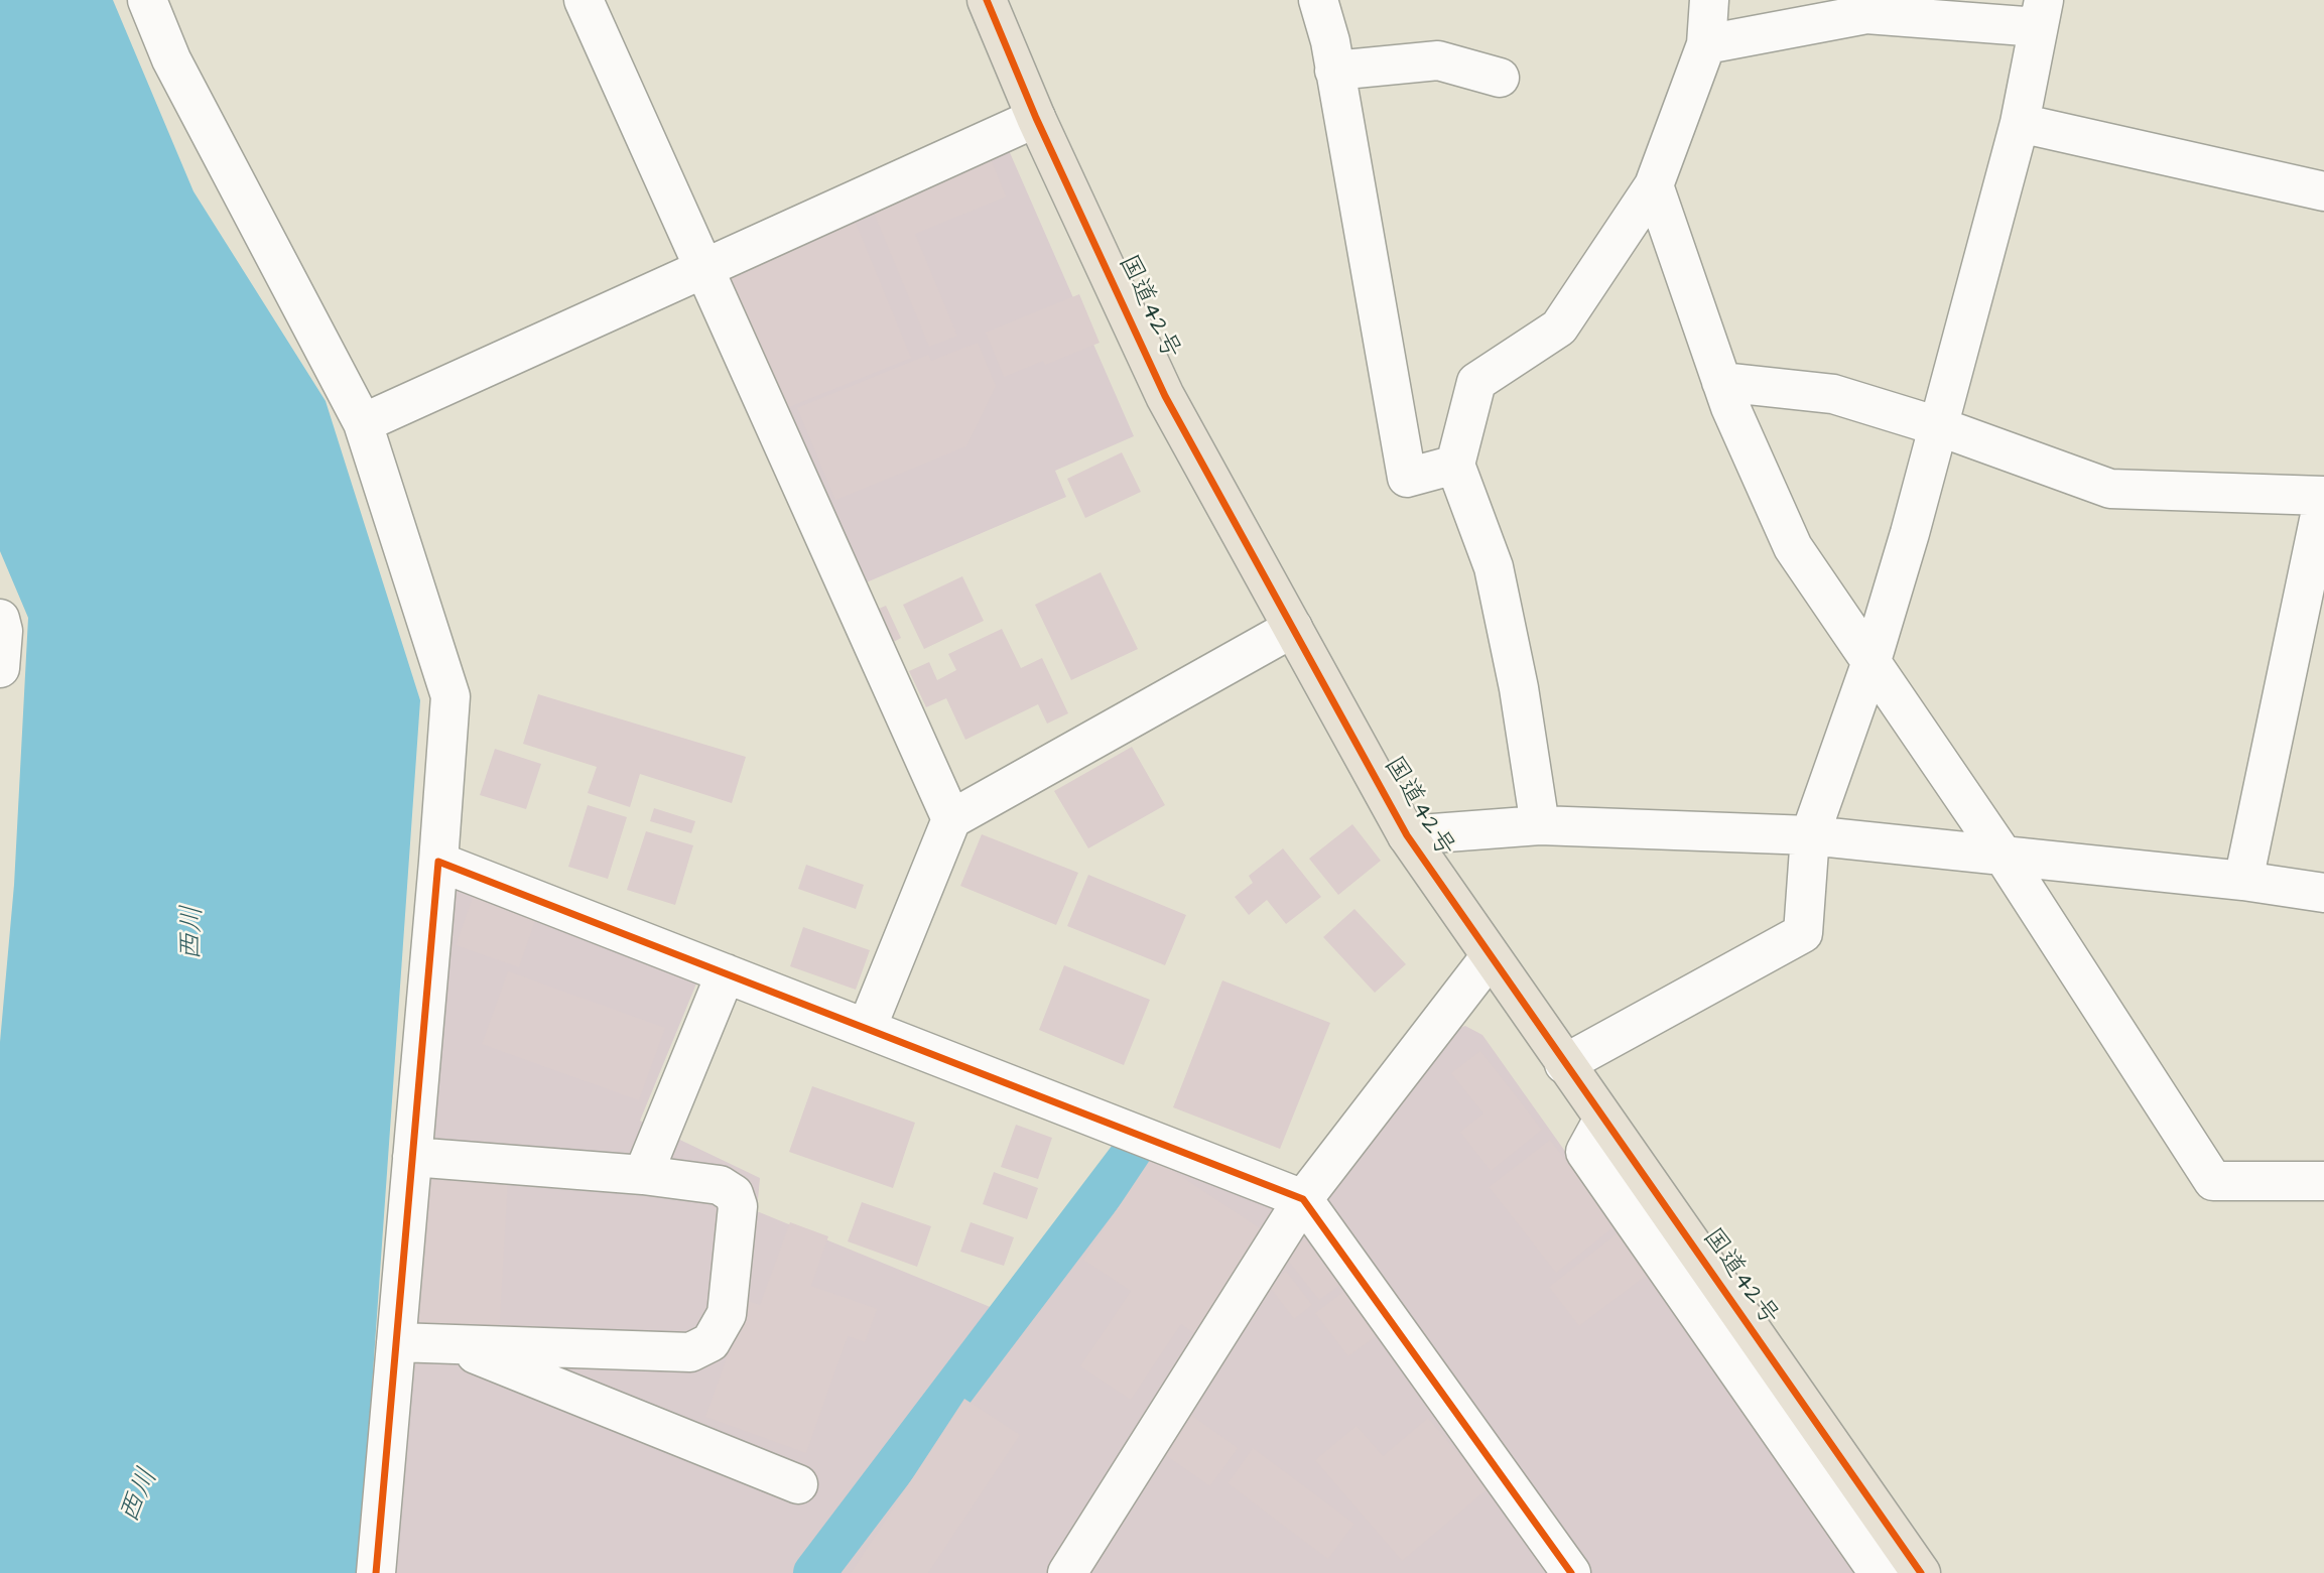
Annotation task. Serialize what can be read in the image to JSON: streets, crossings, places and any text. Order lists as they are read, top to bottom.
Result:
{
  "streets": {
    "highway": ["国道42号"]
  },
  "water": ["西川"]
}
